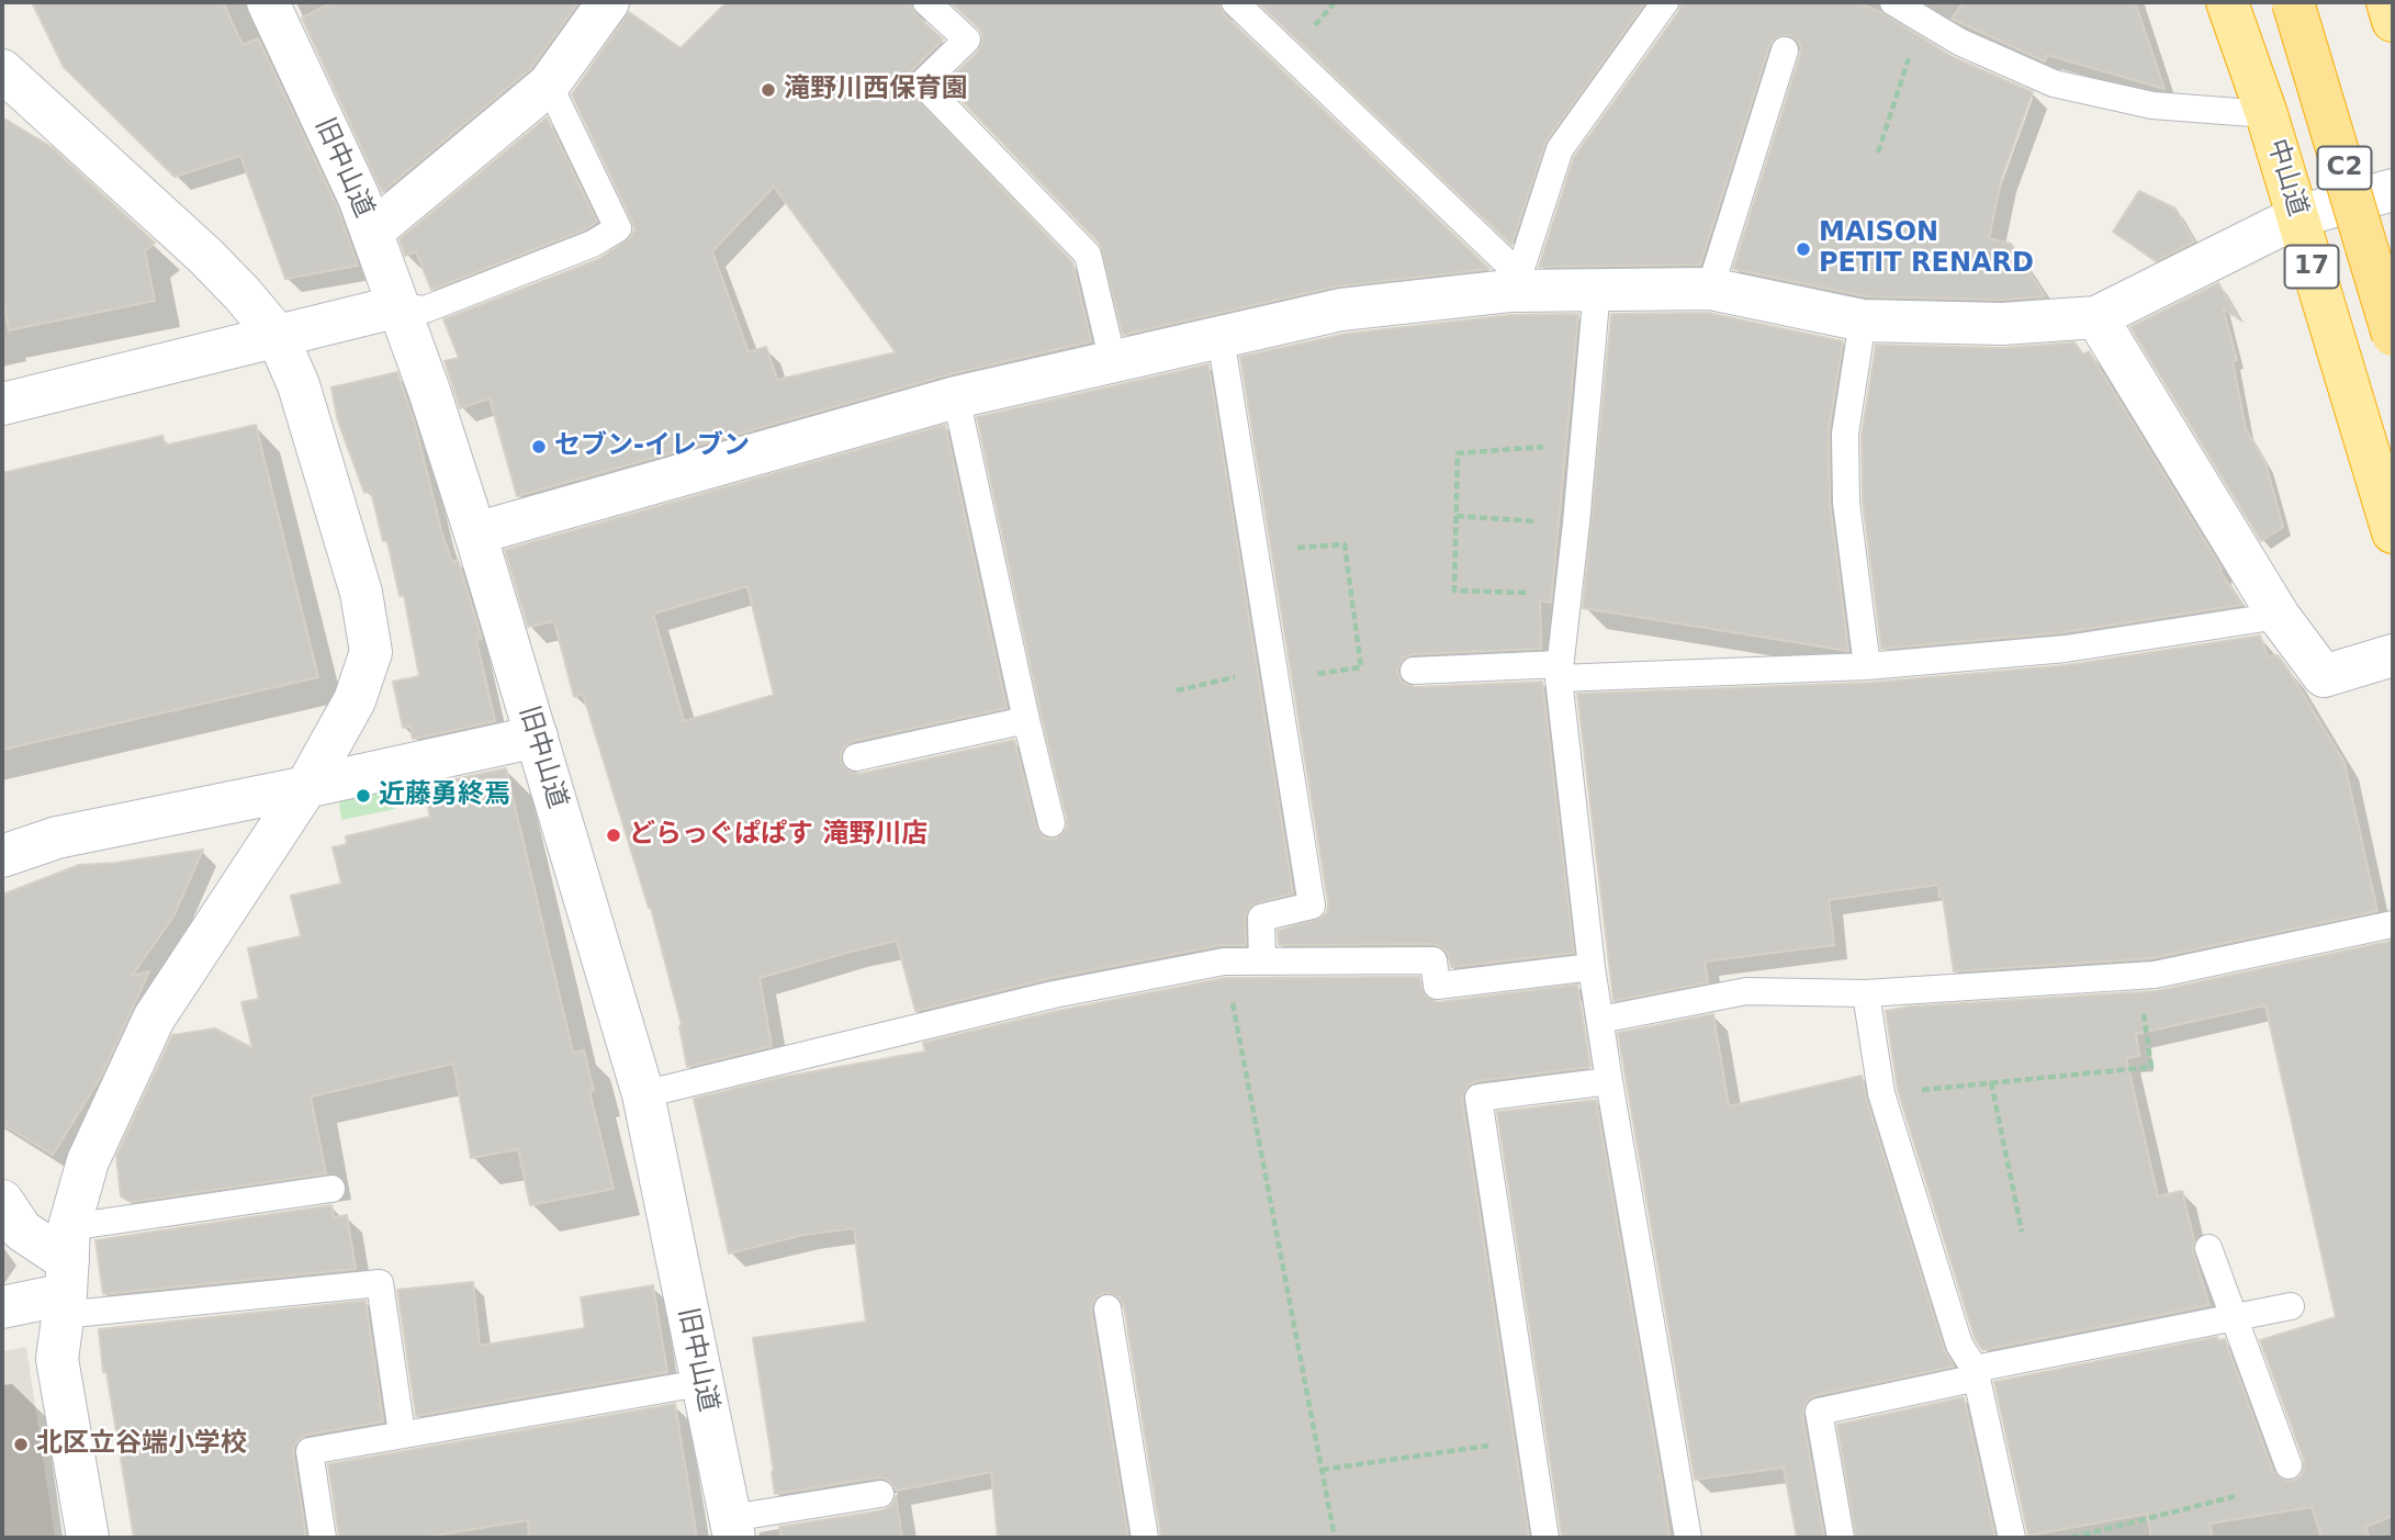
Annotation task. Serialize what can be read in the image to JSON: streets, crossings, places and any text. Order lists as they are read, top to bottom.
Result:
{
  "streets": {
    "highway": ["C2", "中山道", "17"],
    "street": ["旧中山道"]
  },
  "places": [
    "滝野川西保育園",
    "MAISON PETIT RENARD",
    "セブン-イレブン",
    "近藤勇終焉",
    "どらっぐぱぱす 滝野川店",
    "北区立谷端小学校"
  ]
}
